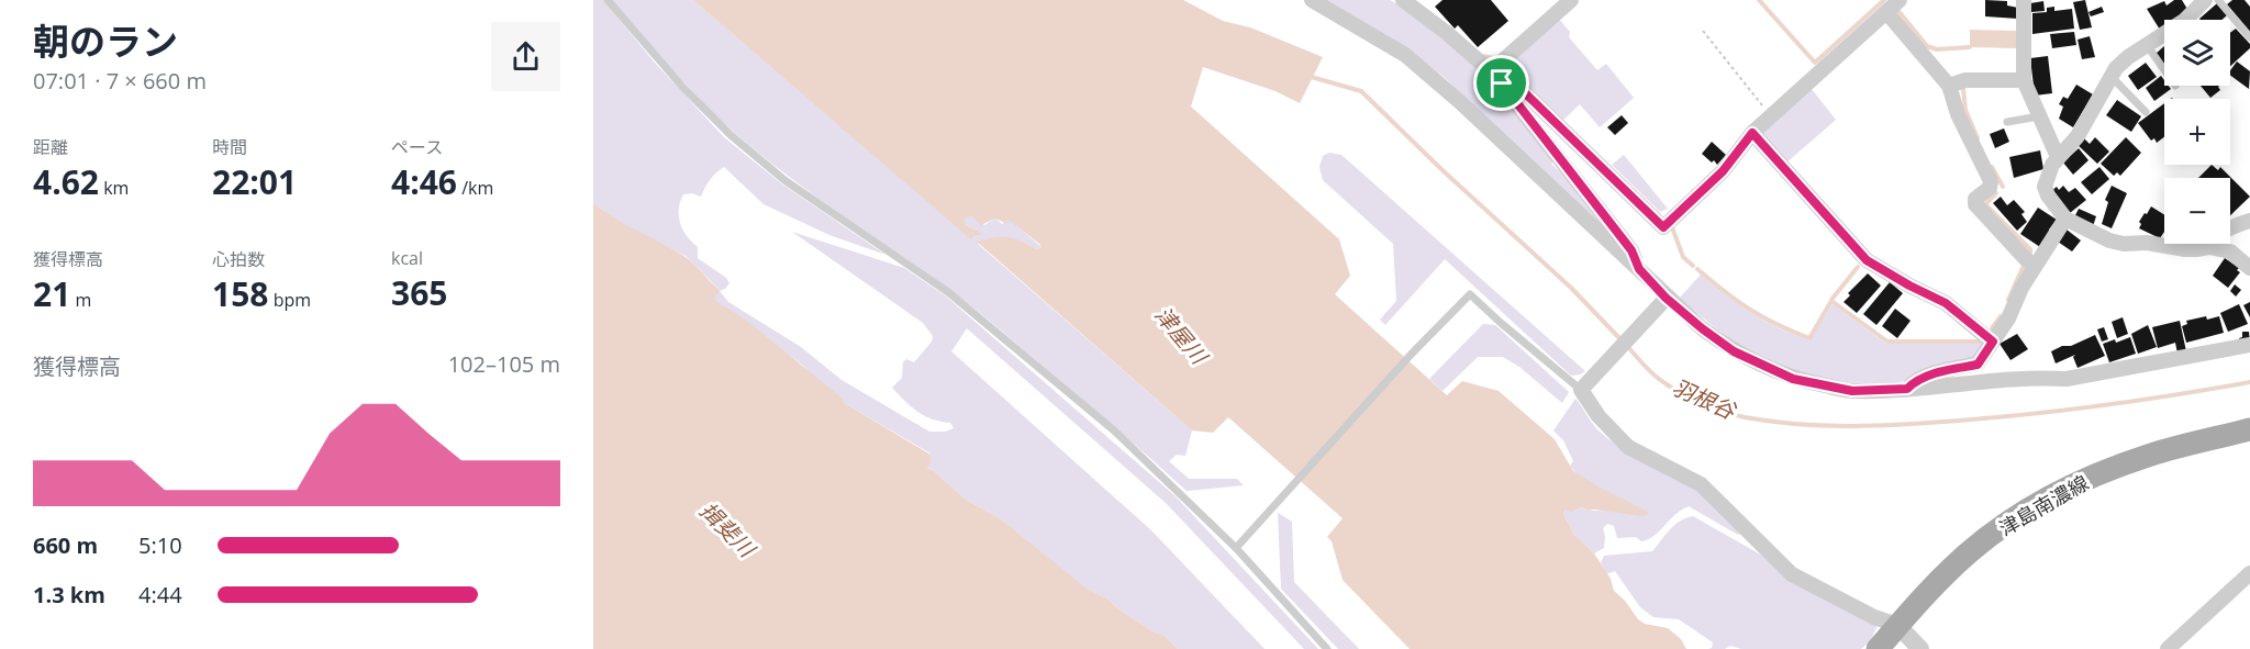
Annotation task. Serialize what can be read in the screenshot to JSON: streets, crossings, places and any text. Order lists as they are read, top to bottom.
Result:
{
  "streets": {
    "main road": ["津島南濃線"]
  },
  "water": ["津屋川", "羽根谷", "揖斐川"],
  "page": {
    "heading": ["朝のラン", "07:01 · 7 × 660 m"],
    "map_buttons": ["+", "−"],
    "stats": [
      ["距離", "4.62 km"],
      ["時間", "22:01"],
      ["ペース", "4:46 /km"],
      ["獲得標高", "21 m"],
      ["心拍数", "158 bpm"],
      ["kcal", "365"]
    ],
    "chart": ["獲得標高", "102–105 m"],
    "list": [
      {
        "name": "660 m",
        "note": "5:10"
      },
      {
        "name": "1.3 km",
        "note": "4:44"
      }
    ]
  }
}
